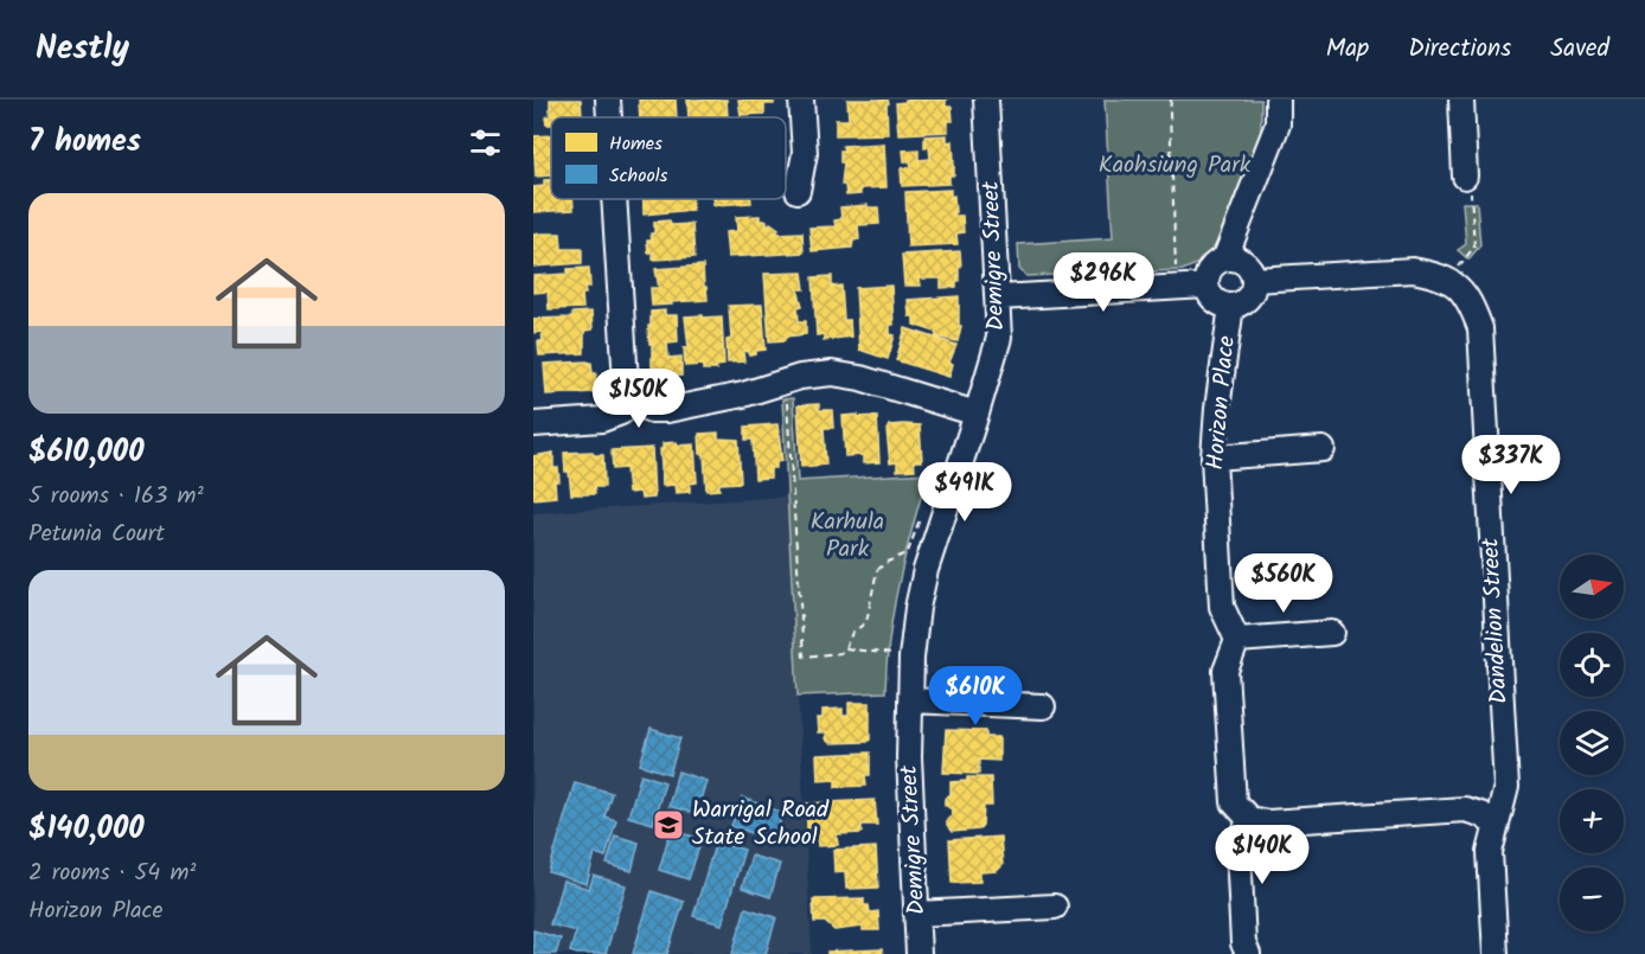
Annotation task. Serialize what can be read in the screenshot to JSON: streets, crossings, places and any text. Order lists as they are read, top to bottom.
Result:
{
  "streets": {
    "street": ["Demigre Street", "Horizon Place", "Dandelion Street"]
  },
  "parks": ["Kaohsiung Park", "Karhula Park"],
  "places": {
    "school or university": ["Warrigal Road State School"]
  },
  "legend": ["Homes", "Schools"],
  "north": "right",
  "page": {
    "header": "Nestly",
    "nav": ["Map", "Directions", "Saved"],
    "heading": "7 homes",
    "list": [
      {
        "name": "$610,000",
        "note": "5 rooms · 163 m² · Petunia Court"
      },
      {
        "name": "$140,000",
        "note": "2 rooms · 54 m² · Horizon Place"
      }
    ],
    "price": [
      "$296K",
      "$150K",
      "$337K",
      "$491K",
      "$560K",
      "$610K",
      "$140K"
    ],
    "map_buttons": ["+", "−"]
  }
}
